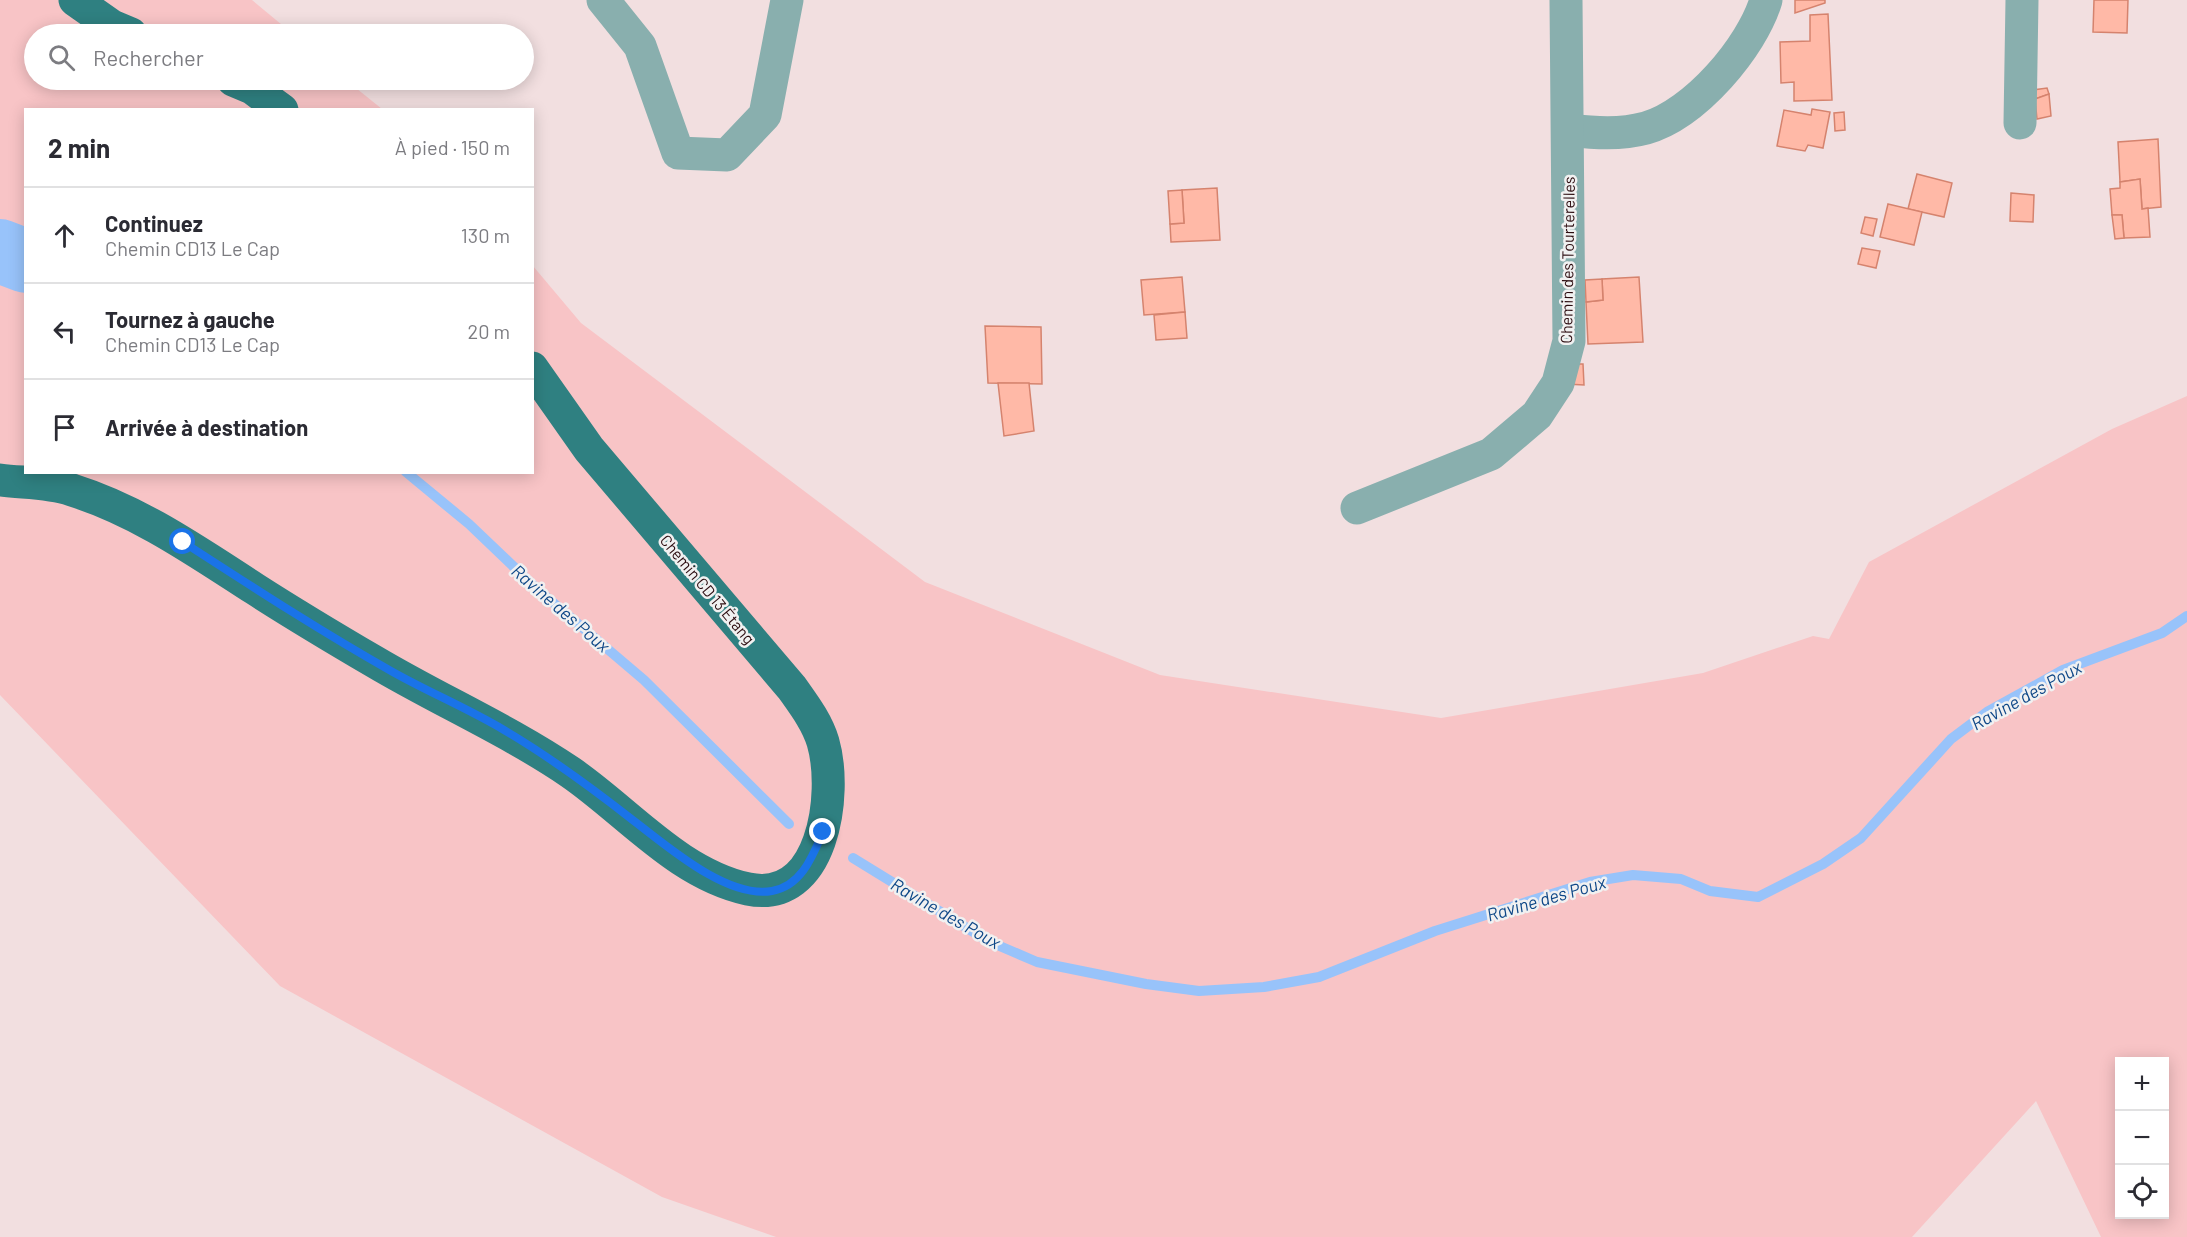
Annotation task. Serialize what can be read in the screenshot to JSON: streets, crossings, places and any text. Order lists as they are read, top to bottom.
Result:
{
  "streets": {
    "main road": ["Chemin CD 13 Étang"],
    "street": ["Chemin des Tourterelles"]
  },
  "water": ["Ravine des Poux"],
  "page": {
    "search": "Rechercher",
    "heading": ["2 min", "À pied · 150 m"],
    "list": [
      ["Continuez", "Chemin CD13 Le Cap", "130 m"],
      ["Tournez à gauche", "Chemin CD13 Le Cap", "20 m"],
      "Arrivée à destination"
    ],
    "map_buttons": ["+", "−"]
  }
}
